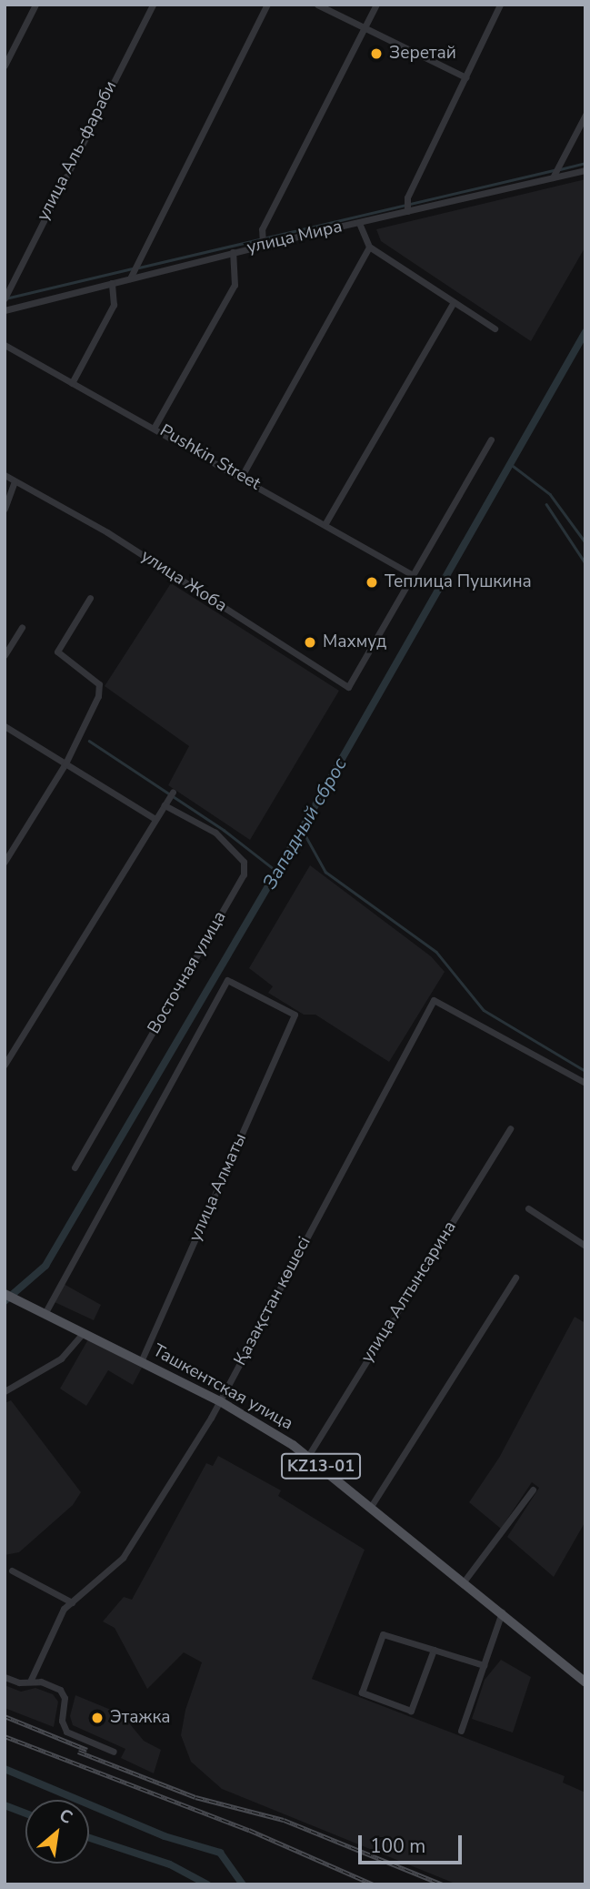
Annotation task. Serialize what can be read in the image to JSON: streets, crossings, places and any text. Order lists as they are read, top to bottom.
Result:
{
  "streets": {
    "main road": ["Ташкентская улица", "KZ13-01"],
    "street": [
      "улица Аль-фараби",
      "улица Мира",
      "Pushkin Street",
      "улица Жоба",
      "Восточная улица",
      "улица Алматы",
      "улица Алтынсарина",
      "Қазақстан көшесі"
    ]
  },
  "crossings": [
    ["Pushkin Street", "улица Жоба"],
    ["улица Алматы", "Ташкентская улица"],
    ["улица Алтынсарина", "Ташкентская улица"],
    ["Қазақстан көшесі", "Ташкентская улица"]
  ],
  "water": ["Западный сброс"],
  "places": [
    "Зеретай",
    "Теплица Пушкина",
    "Махмуд",
    "Этажка"
  ],
  "scale_bar": "100 m",
  "north": "top right"
}
